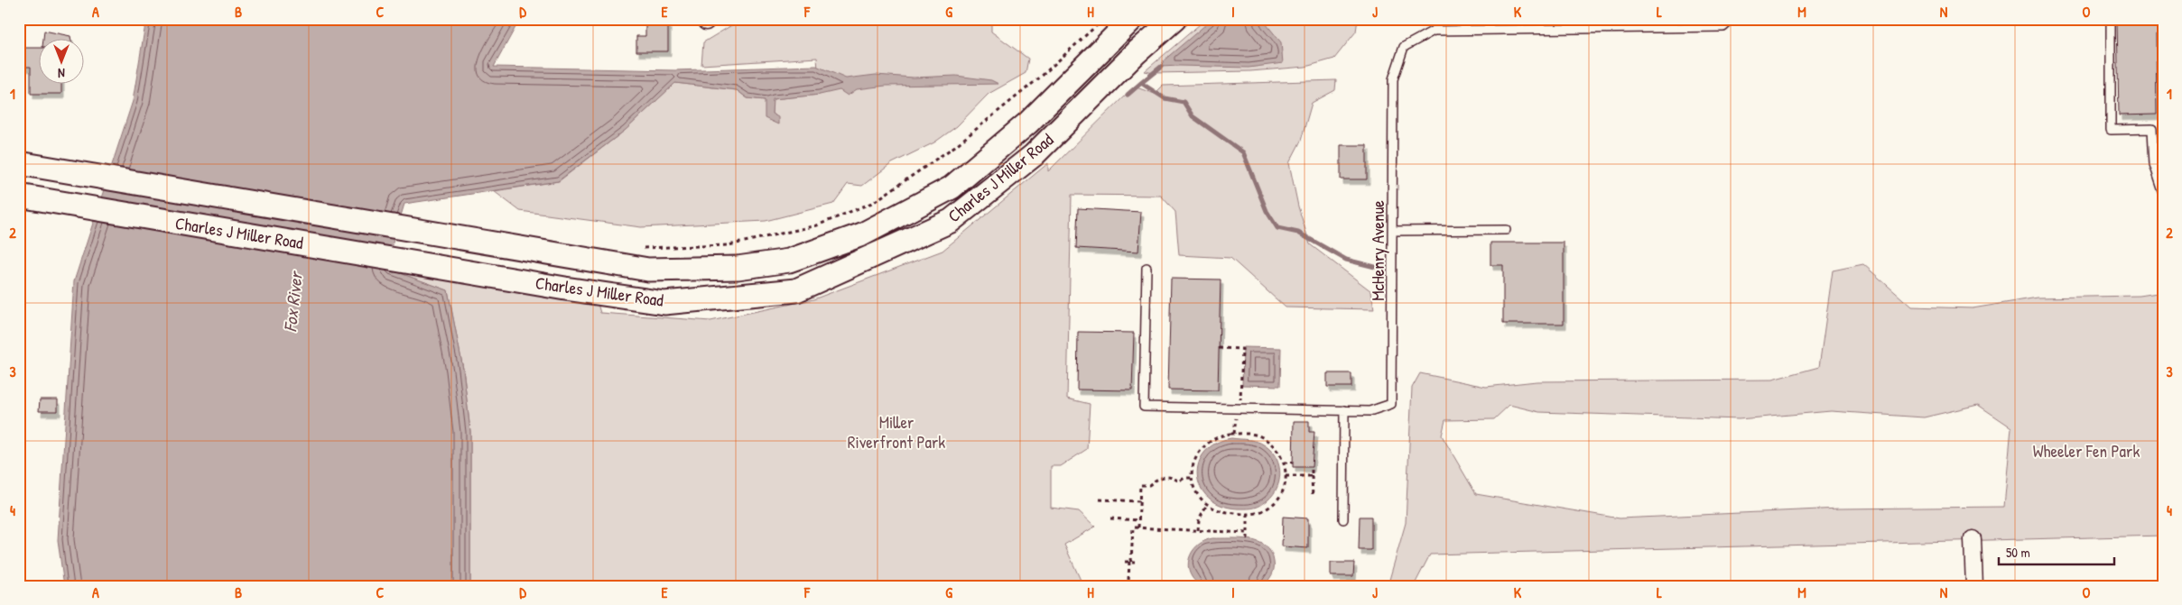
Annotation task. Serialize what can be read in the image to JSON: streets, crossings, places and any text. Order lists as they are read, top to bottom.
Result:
{
  "streets": {
    "street": ["Charles J Miller Road"],
    "lane": ["McHenry Avenue"]
  },
  "water": ["Fox River"],
  "parks": ["Miller Riverfront Park", "Wheeler Fen Park"],
  "scale_bar": "50 m",
  "north": "bottom",
  "grid": {
    "columns": [
      "A",
      "B",
      "C",
      "D",
      "E",
      "F",
      "G",
      "H",
      "I",
      "J",
      "K",
      "L",
      "M",
      "N",
      "O"
    ],
    "rows": [
      "1",
      "2",
      "3",
      "4"
    ]
  }
}
